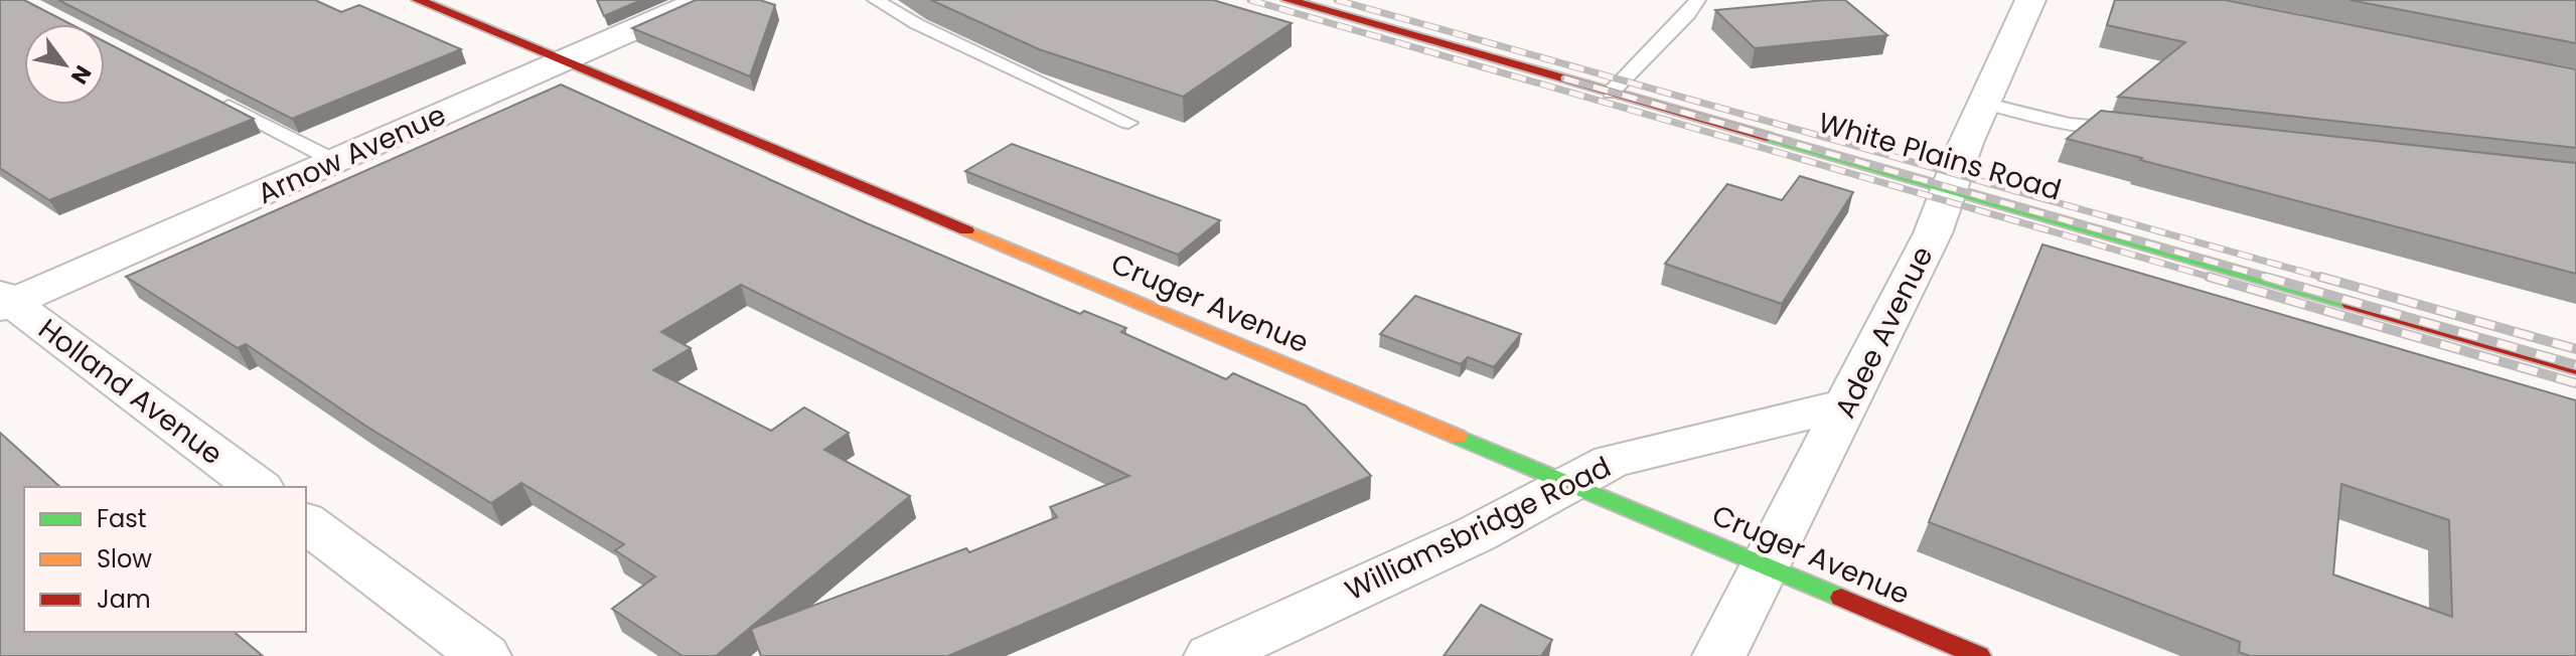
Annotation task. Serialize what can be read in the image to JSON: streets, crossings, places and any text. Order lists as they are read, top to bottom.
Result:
{
  "streets": {
    "street": [
      "Arnow Avenue",
      "White Plains Road",
      "Cruger Avenue",
      "Adee Avenue",
      "Holland Avenue",
      "Williamsbridge Road"
    ]
  },
  "crossings": [
    ["Arnow Avenue", "Cruger Avenue"],
    ["Arnow Avenue", "Holland Avenue"],
    ["White Plains Road", "Adee Avenue"],
    ["Cruger Avenue", "Adee Avenue"],
    ["Cruger Avenue", "Williamsbridge Road"],
    ["Adee Avenue", "Williamsbridge Road"]
  ],
  "legend": ["Fast", "Slow", "Jam"],
  "north": "bottom right"
}
